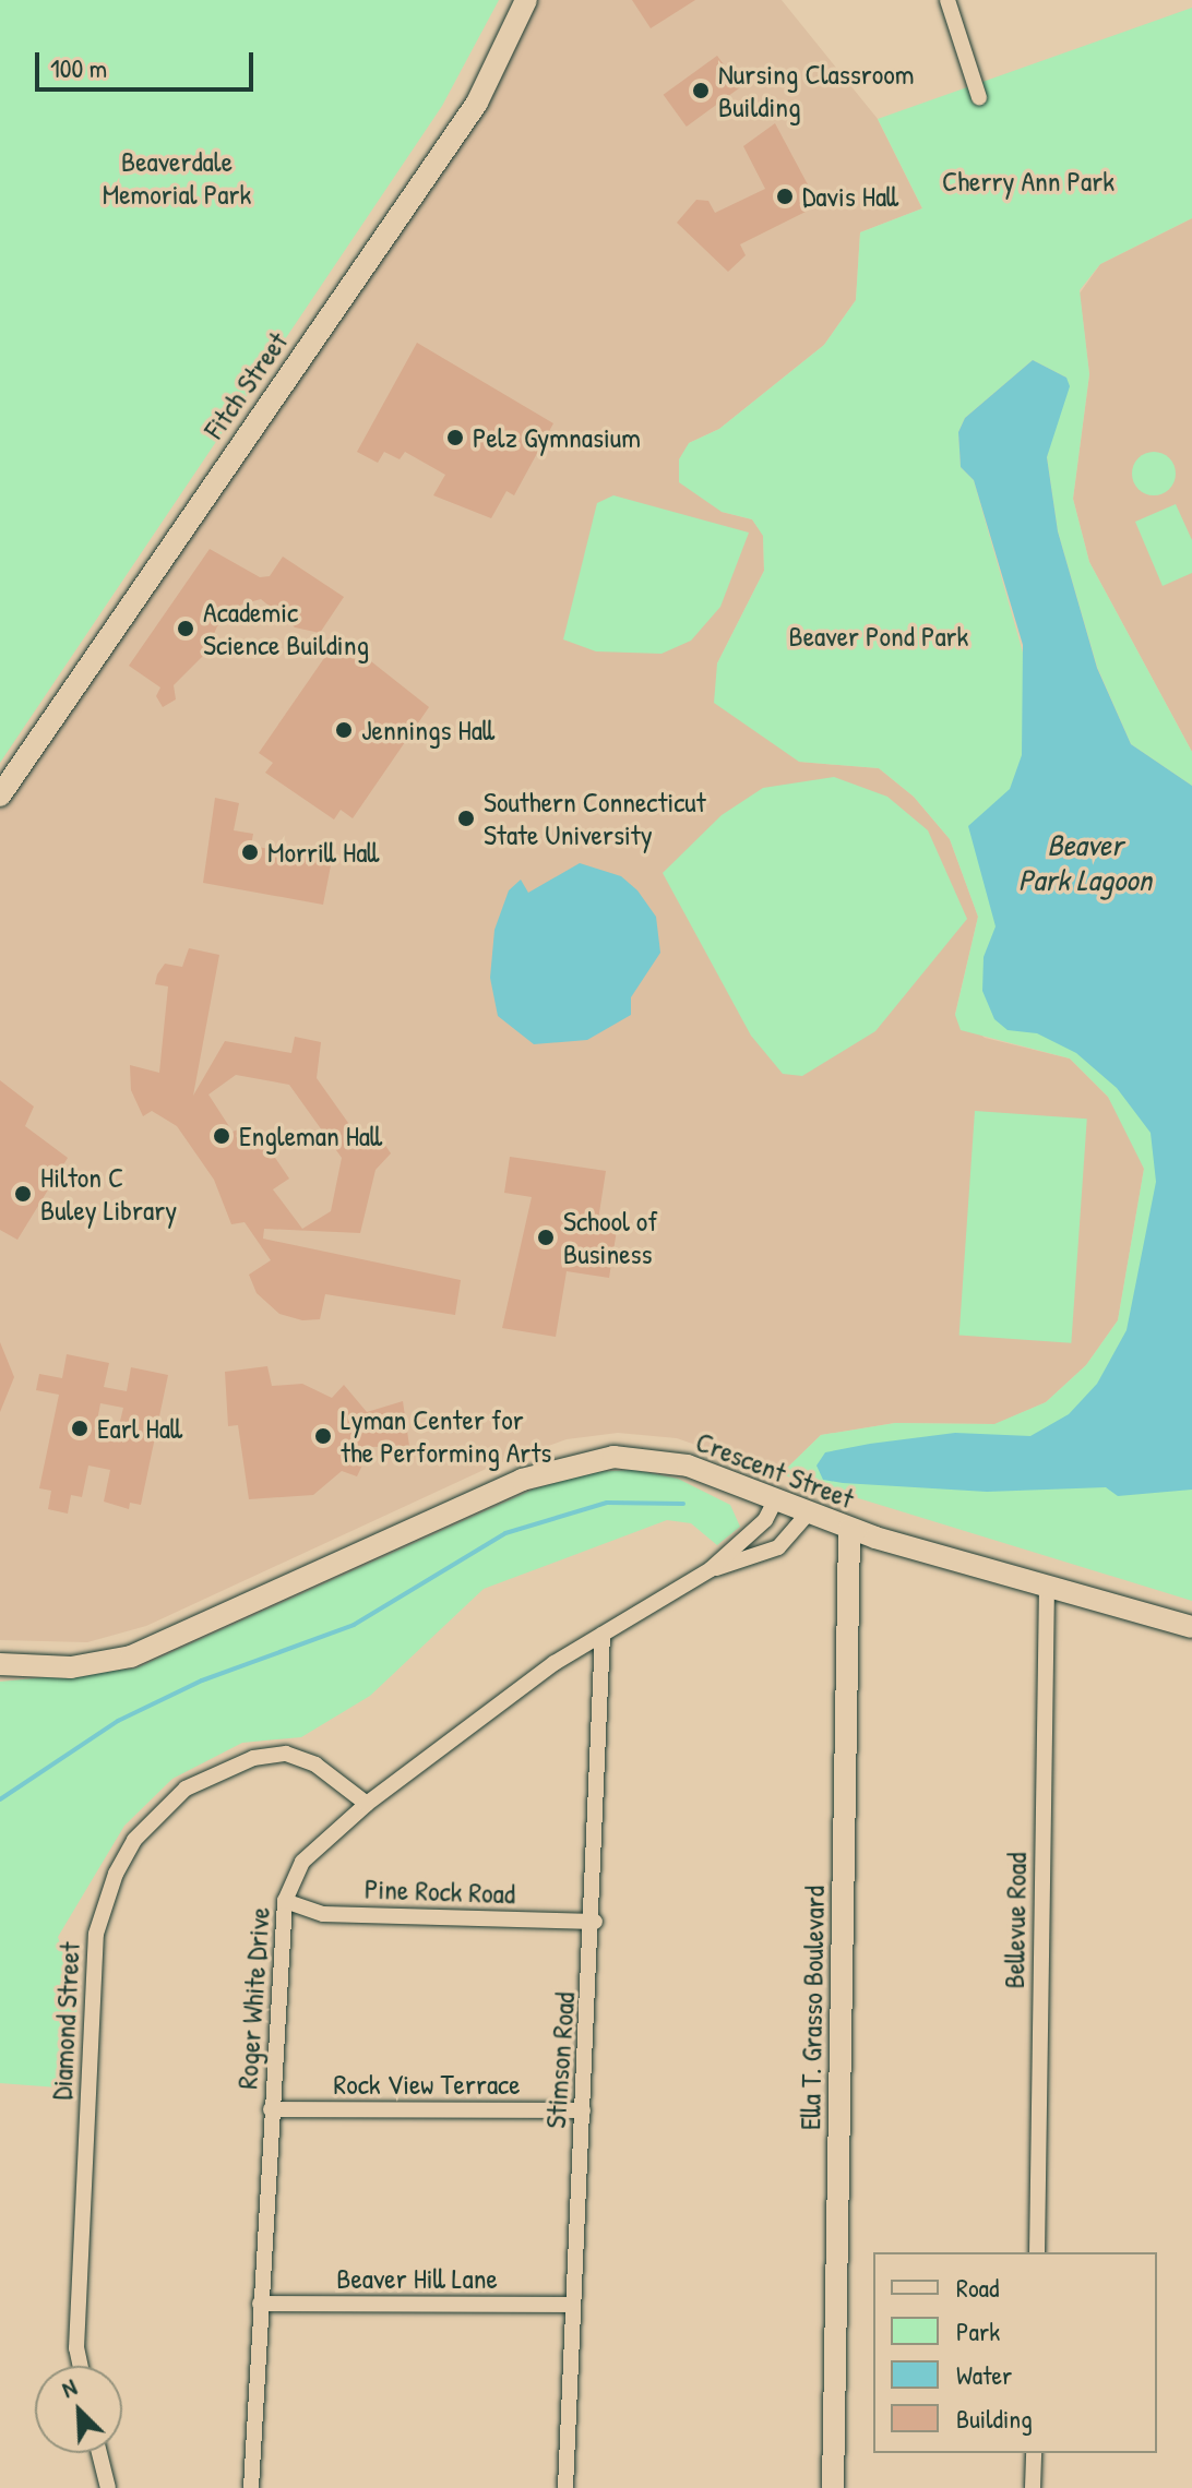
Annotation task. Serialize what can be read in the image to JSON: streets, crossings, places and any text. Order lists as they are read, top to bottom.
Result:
{
  "streets": {
    "main road": ["Fitch Street", "Crescent Street", "Ella T. Grasso Boulevard"],
    "street": [
      "Pine Rock Road",
      "Bellevue Road",
      "Roger White Drive",
      "Diamond Street",
      "Stimson Road",
      "Rock View Terrace",
      "Beaver Hill Lane"
    ]
  },
  "crossings": [
    ["Crescent Street", "Bellevue Road"],
    ["Crescent Street", "Roger White Drive"],
    ["Crescent Street", "Ella T. Grasso Boulevard"],
    ["Pine Rock Road", "Roger White Drive"],
    ["Pine Rock Road", "Stimson Road"],
    ["Roger White Drive", "Diamond Street"],
    ["Roger White Drive", "Stimson Road"],
    ["Roger White Drive", "Rock View Terrace"],
    ["Roger White Drive", "Beaver Hill Lane"],
    ["Stimson Road", "Rock View Terrace"],
    ["Stimson Road", "Beaver Hill Lane"]
  ],
  "water": ["Beaver Park Lagoon"],
  "parks": ["Beaverdale Memorial Park", "Cherry Ann Park", "Beaver Pond Park"],
  "places": [
    "Nursing Classroom Building",
    "Davis Hall",
    "Pelz Gymnasium",
    "Academic Science Building",
    "Jennings Hall",
    "Southern Connecticut State University",
    "Morrill Hall",
    "Engleman Hall",
    "Hilton C Buley Library",
    "School of Business",
    "Earl Hall",
    "Lyman Center for the Performing Arts"
  ],
  "legend": [
    "Road",
    "Park",
    "Water",
    "Building"
  ],
  "scale_bar": "100 m",
  "north": "top left"
}
